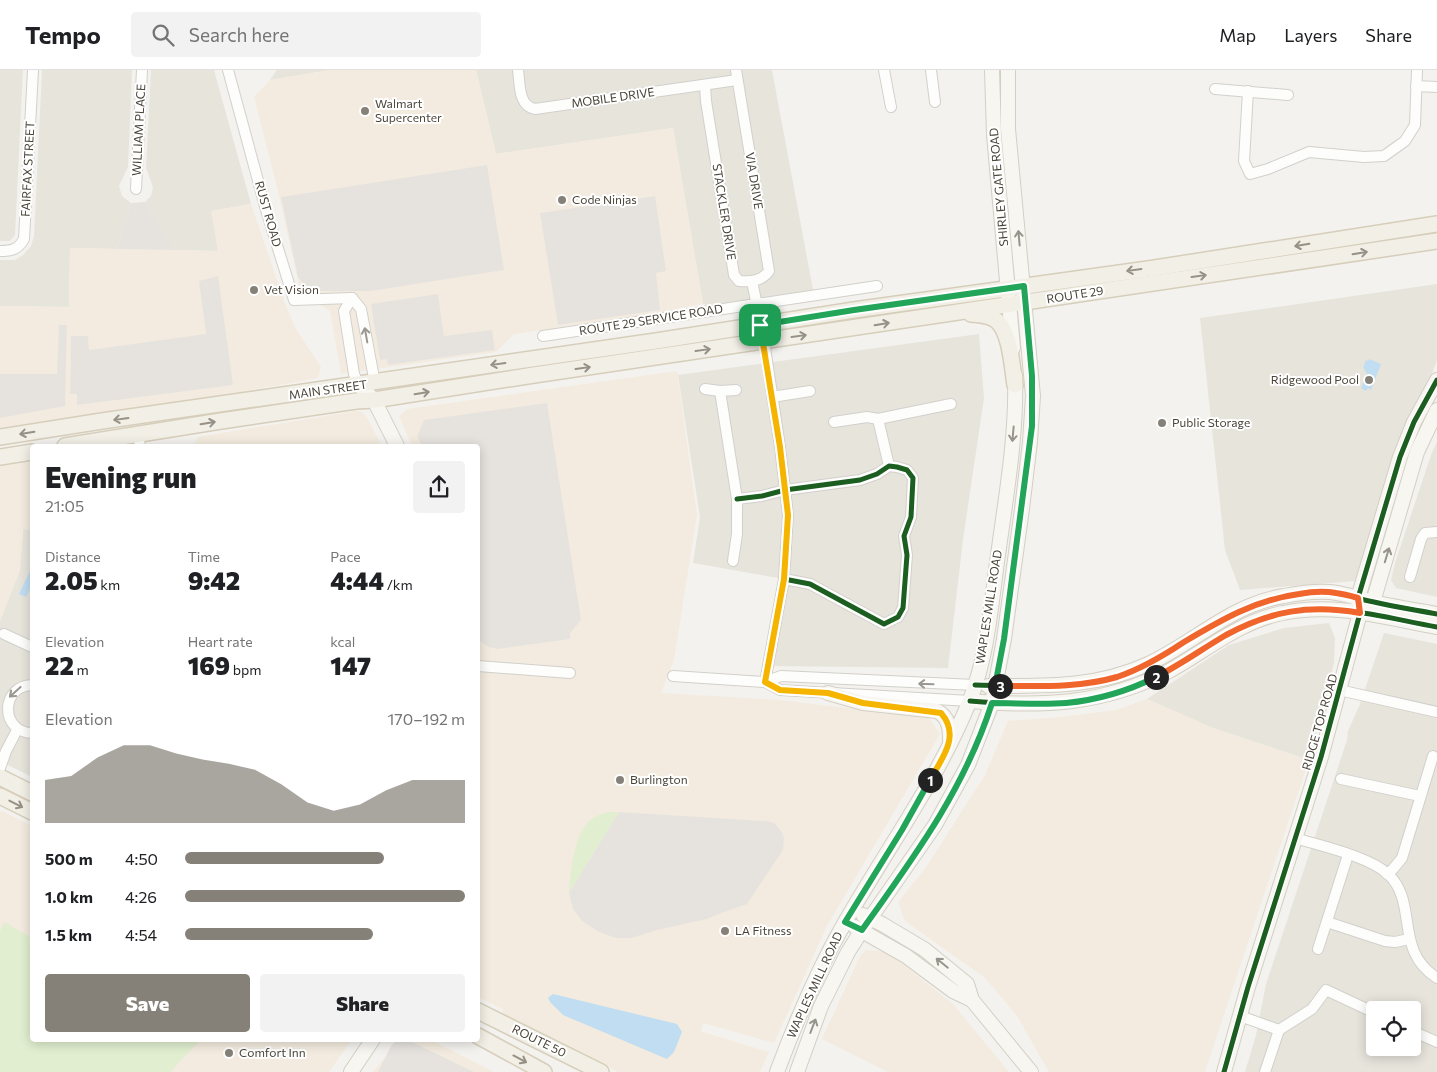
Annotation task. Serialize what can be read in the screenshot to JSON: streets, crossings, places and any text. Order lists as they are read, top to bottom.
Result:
{
  "streets": {
    "main road": [
      "SHIRLEY GATE ROAD",
      "ROUTE 29",
      "MAIN STREET",
      "WAPLES MILL ROAD",
      "RIDGE TOP ROAD",
      "ROUTE 50"
    ],
    "street": [
      "MOBILE DRIVE",
      "WILLIAM PLACE",
      "FAIRFAX STREET",
      "VIA DRIVE",
      "STACKLER DRIVE",
      "RUST ROAD",
      "ROUTE 29 SERVICE ROAD"
    ]
  },
  "crossings": [
    ["MOBILE DRIVE", "VIA DRIVE"],
    ["MOBILE DRIVE", "STACKLER DRIVE"],
    ["VIA DRIVE", "STACKLER DRIVE"],
    ["SHIRLEY GATE ROAD", "ROUTE 29"],
    ["SHIRLEY GATE ROAD", "WAPLES MILL ROAD"],
    ["ROUTE 29", "MAIN STREET"],
    ["ROUTE 29", "WAPLES MILL ROAD"]
  ],
  "places": [
    "Walmart Supercenter",
    "Code Ninjas",
    "Vet Vision",
    "Ridgewood Pool",
    "Public Storage",
    "Burlington",
    "LA Fitness",
    "Comfort Inn"
  ],
  "page": {
    "header": "Tempo",
    "search": "Search here",
    "nav": ["Map", "Layers", "Share"],
    "heading": ["Evening run", "21:05"],
    "stats": [
      ["Distance", "2.05 km"],
      ["Time", "9:42"],
      ["Pace", "4:44 /km"],
      ["Elevation", "22 m"],
      ["Heart rate", "169 bpm"],
      ["kcal", "147"]
    ],
    "pins": ["2", "3", "1"],
    "chart": ["Elevation", "170–192 m"],
    "list": [
      {
        "name": "500 m",
        "note": "4:50"
      },
      {
        "name": "1.0 km",
        "note": "4:26"
      },
      {
        "name": "1.5 km",
        "note": "4:54"
      }
    ],
    "buttons": ["Save", "Share"]
  }
}
